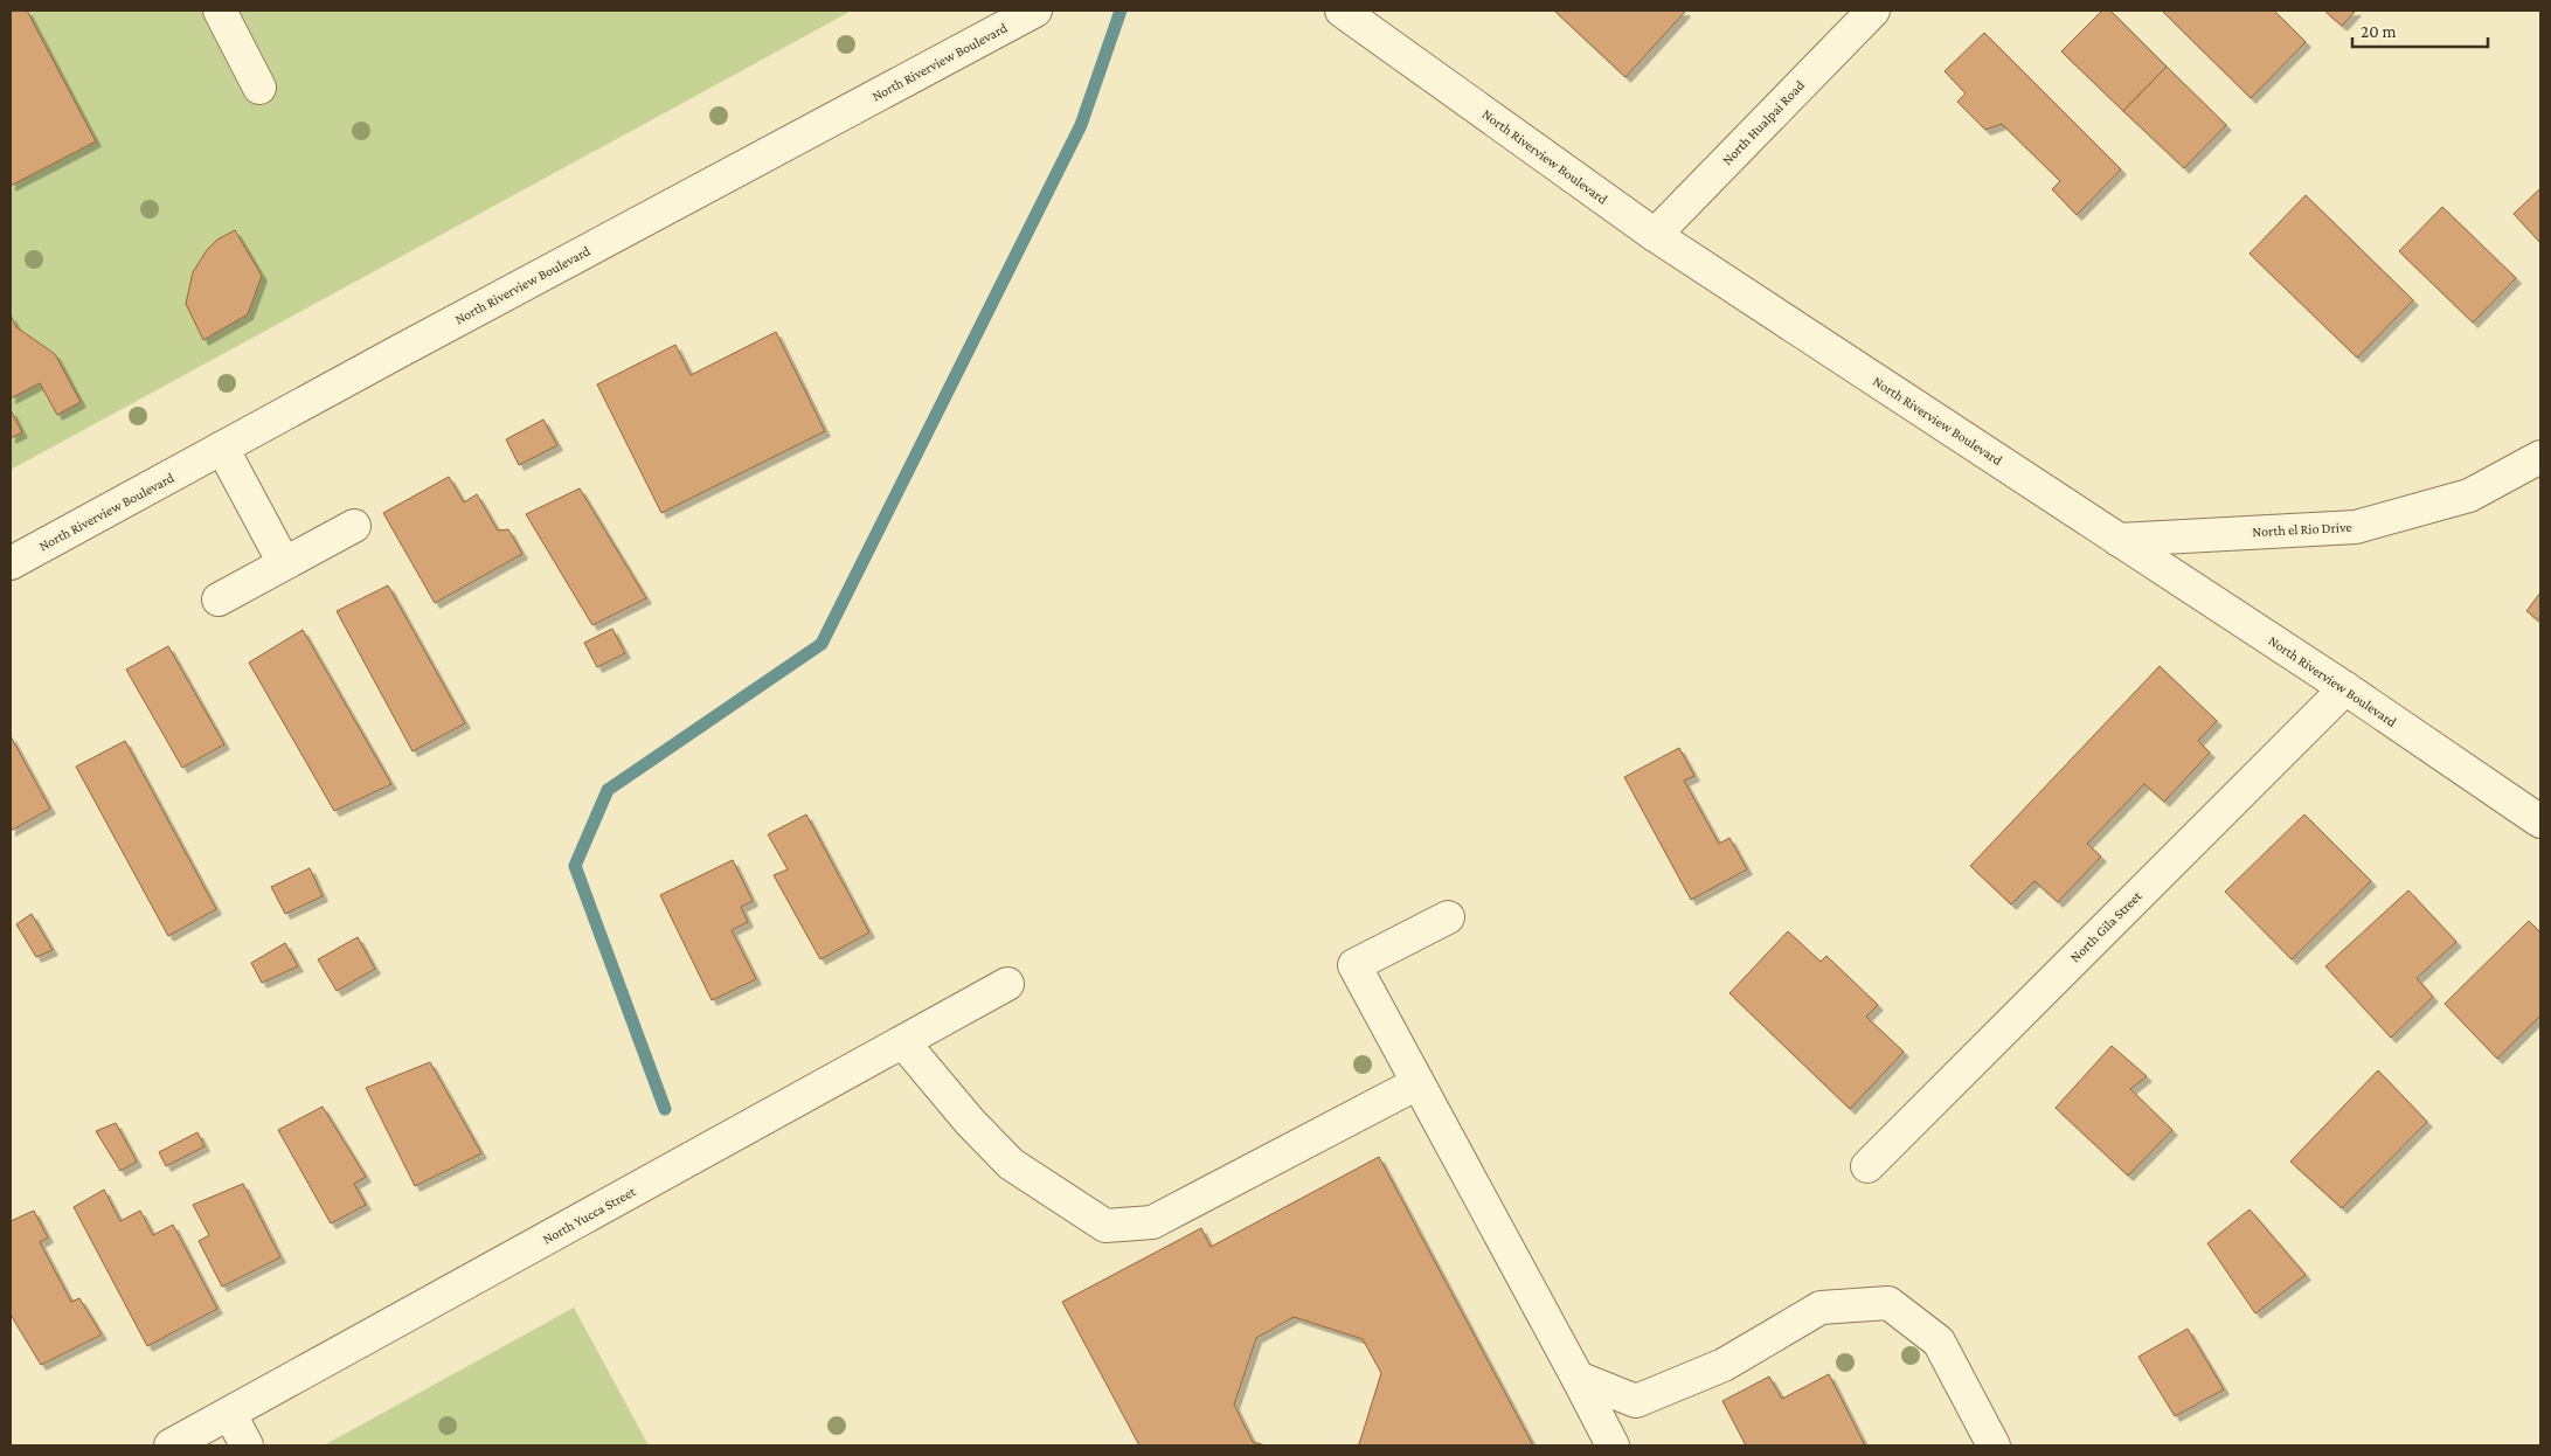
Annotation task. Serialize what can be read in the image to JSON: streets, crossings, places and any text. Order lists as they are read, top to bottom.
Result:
{
  "streets": {
    "street": [
      "North Riverview Boulevard",
      "North Hualpai Road",
      "North el Rio Drive",
      "North Gila Street",
      "North Yucca Street"
    ]
  },
  "crossings": [
    ["North Riverview Boulevard", "North Hualpai Road"],
    ["North Riverview Boulevard", "North el Rio Drive"],
    ["North Riverview Boulevard", "North Gila Street"]
  ],
  "scale_bar": "20 m"
}
